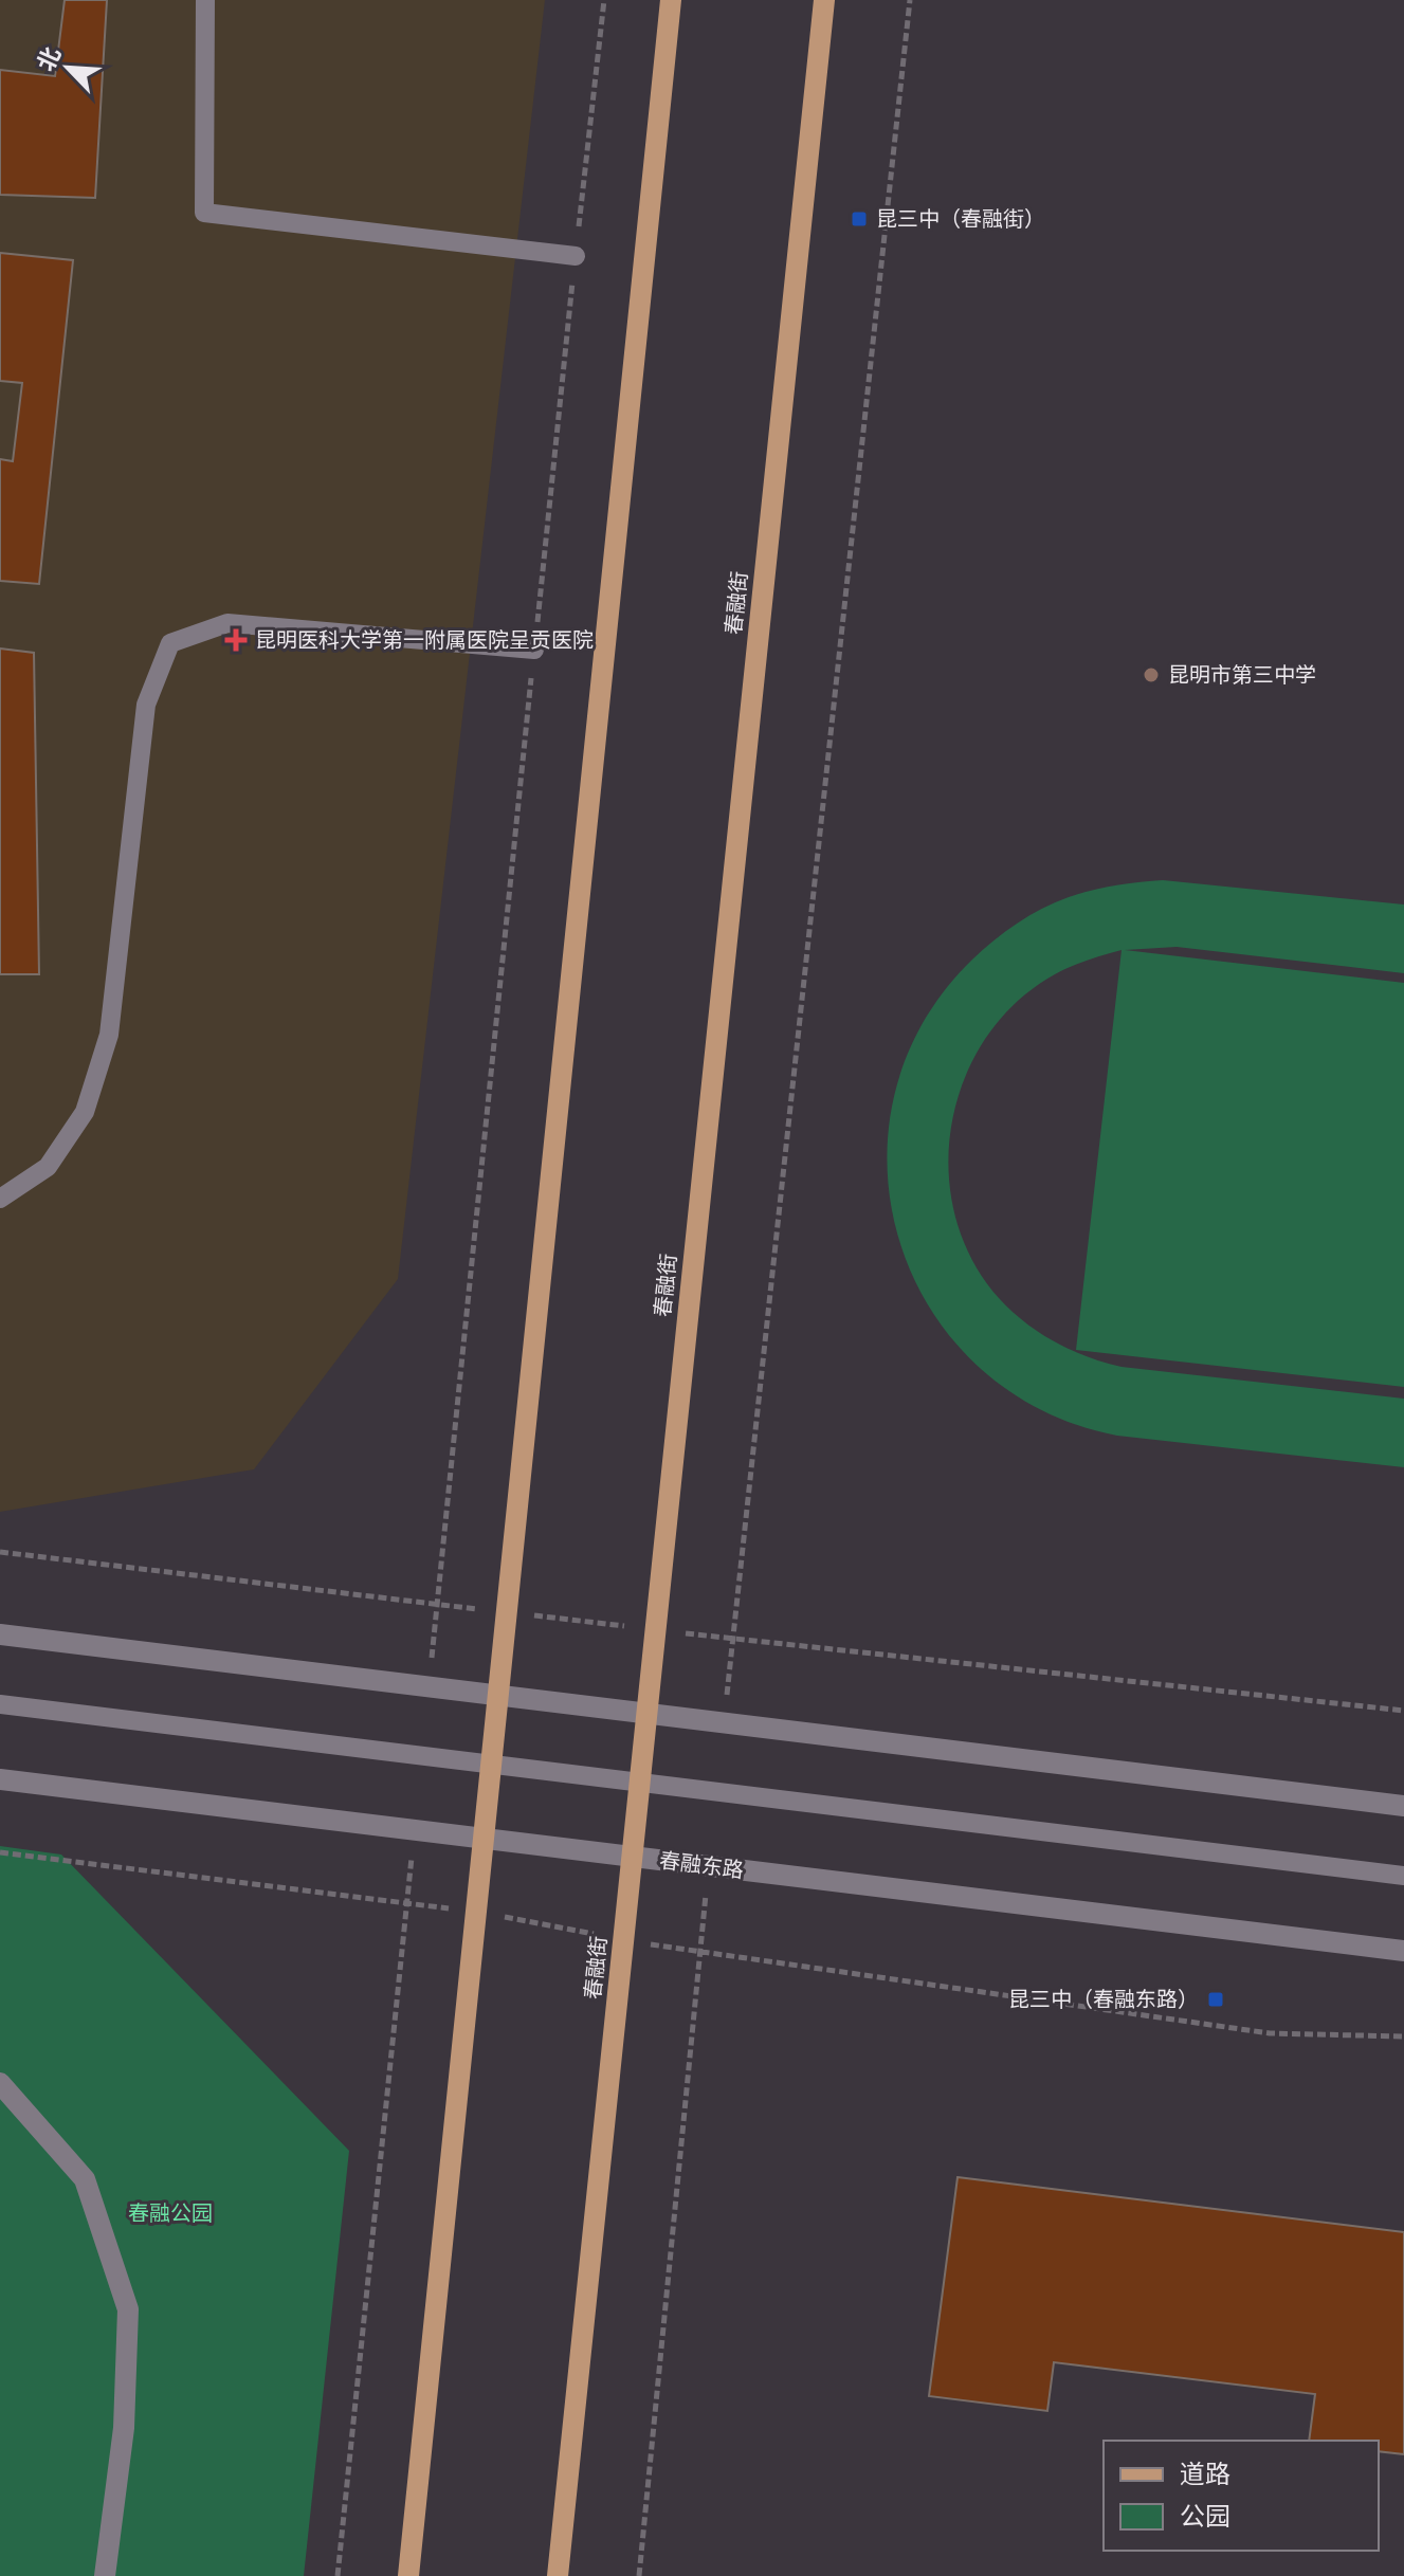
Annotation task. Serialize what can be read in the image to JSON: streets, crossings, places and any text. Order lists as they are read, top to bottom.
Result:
{
  "streets": {
    "main road": ["春融街", "春融东路"]
  },
  "crossings": [
    ["春融街", "春融东路"]
  ],
  "parks": ["春融公园"],
  "places": {
    "transit": ["昆三中（春融街）", "昆三中（春融东路）"],
    "health": ["昆明医科大学第一附属医院呈贡医院"],
    "other": ["昆明市第三中学"]
  },
  "legend": ["道路", "公园"],
  "north": "top left"
}
